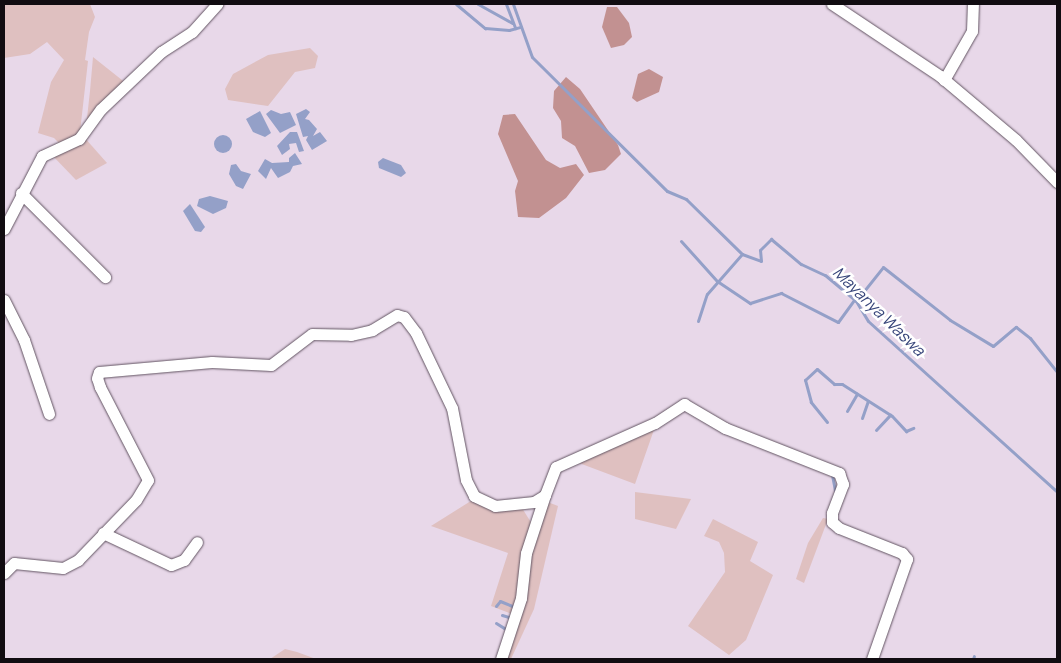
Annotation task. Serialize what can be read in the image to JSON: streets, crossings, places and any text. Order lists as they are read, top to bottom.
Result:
{
  "water": ["Mayanya Waswa"]
}
